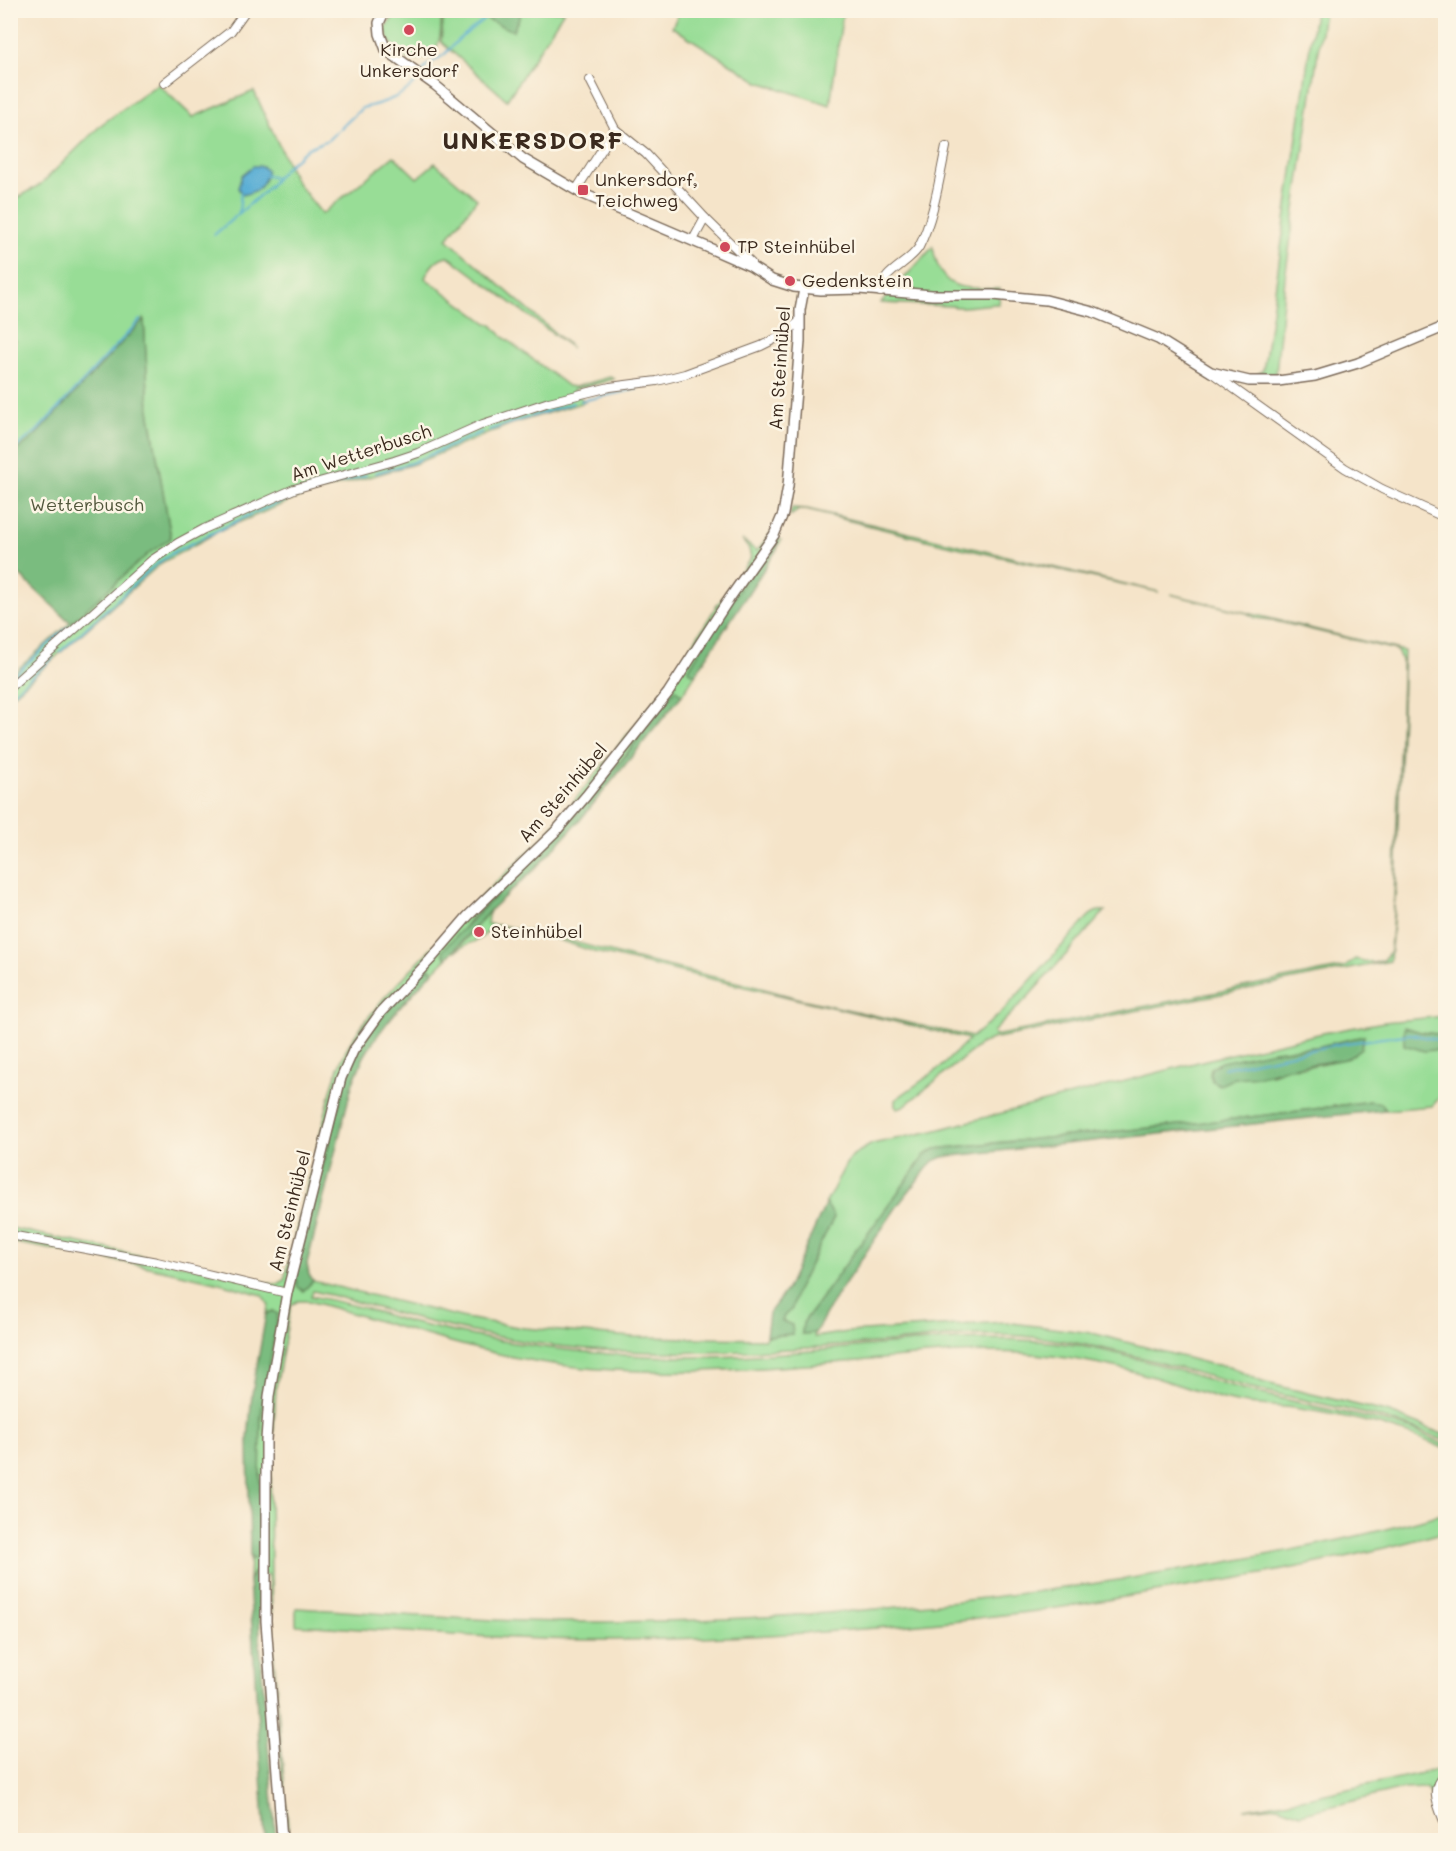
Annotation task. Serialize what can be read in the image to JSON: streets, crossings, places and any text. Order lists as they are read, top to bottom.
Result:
{
  "streets": {
    "street": ["Am Steinhübel", "Am Wetterbusch"]
  },
  "crossings": [
    ["Am Steinhübel", "Am Wetterbusch"]
  ],
  "districts": ["UNKERSDORF"],
  "parks": ["Wetterbusch"],
  "places": {
    "other": [
      "Kirche Unkersdorf",
      "TP Steinhübel",
      "Gedenkstein",
      "Steinhübel"
    ],
    "transit": ["Unkersdorf, Teichweg"]
  }
}
